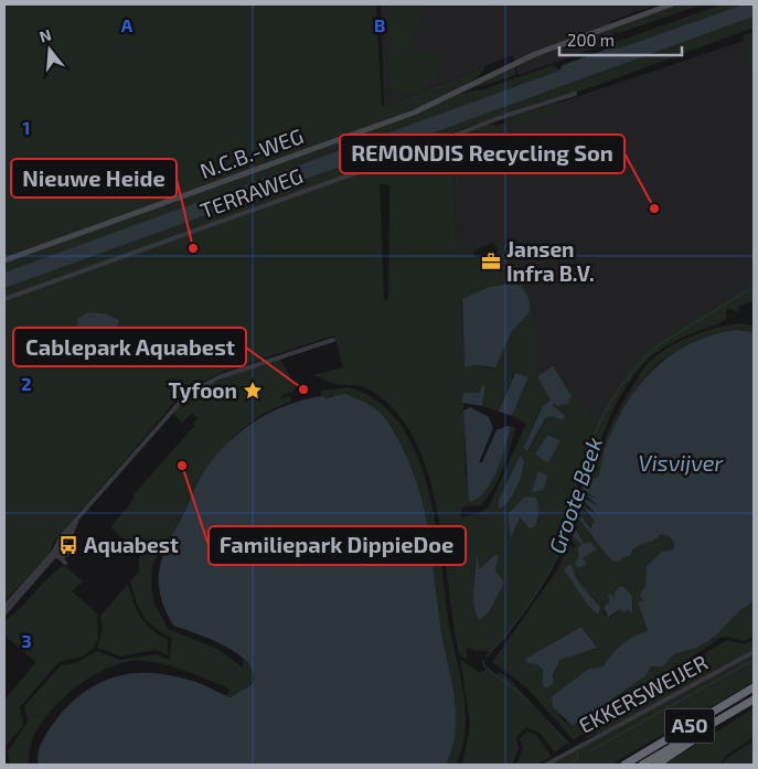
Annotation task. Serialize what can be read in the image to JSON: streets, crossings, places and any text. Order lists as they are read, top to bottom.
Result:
{
  "streets": {
    "highway": ["A50"],
    "street": ["N.C.B.-WEG", "TERRAWEG", "EKKERSWEIJER"]
  },
  "water": ["Visvijver", "Groote Beek"],
  "places": {
    "other": [
      "REMONDIS Recycling Son",
      "Nieuwe Heide",
      "Cablepark Aquabest",
      "Familiepark DippieDoe"
    ],
    "office": ["Jansen Infra B.V."],
    "place": ["Tyfoon"],
    "bus stop": ["Aquabest"]
  },
  "scale_bar": "200 m",
  "north": "top",
  "grid": {
    "columns": ["A", "B"],
    "rows": ["1", "2", "3"]
  }
}
